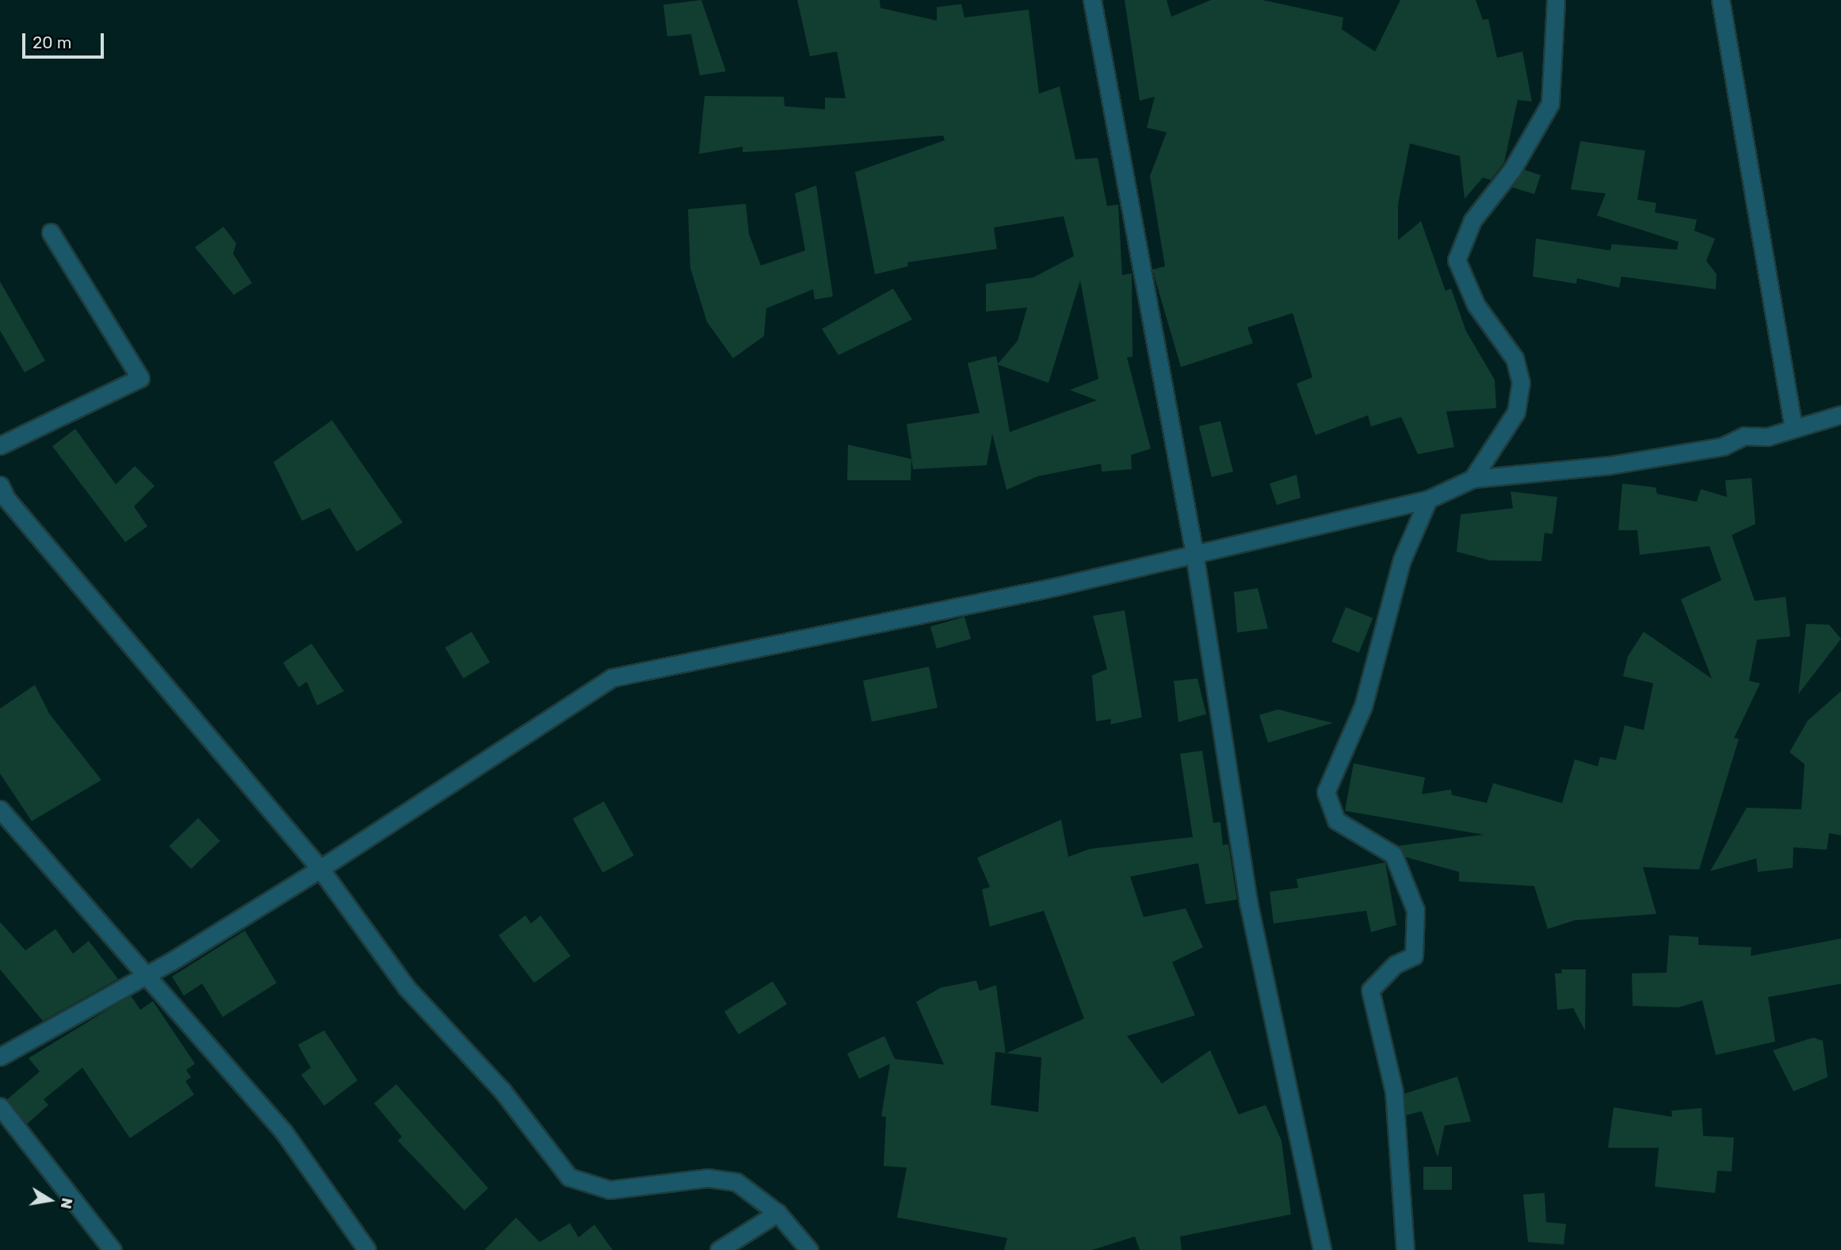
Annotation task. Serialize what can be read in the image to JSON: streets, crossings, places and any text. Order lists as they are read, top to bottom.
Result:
{
  "scale_bar": "20 m",
  "north": "right"
}
